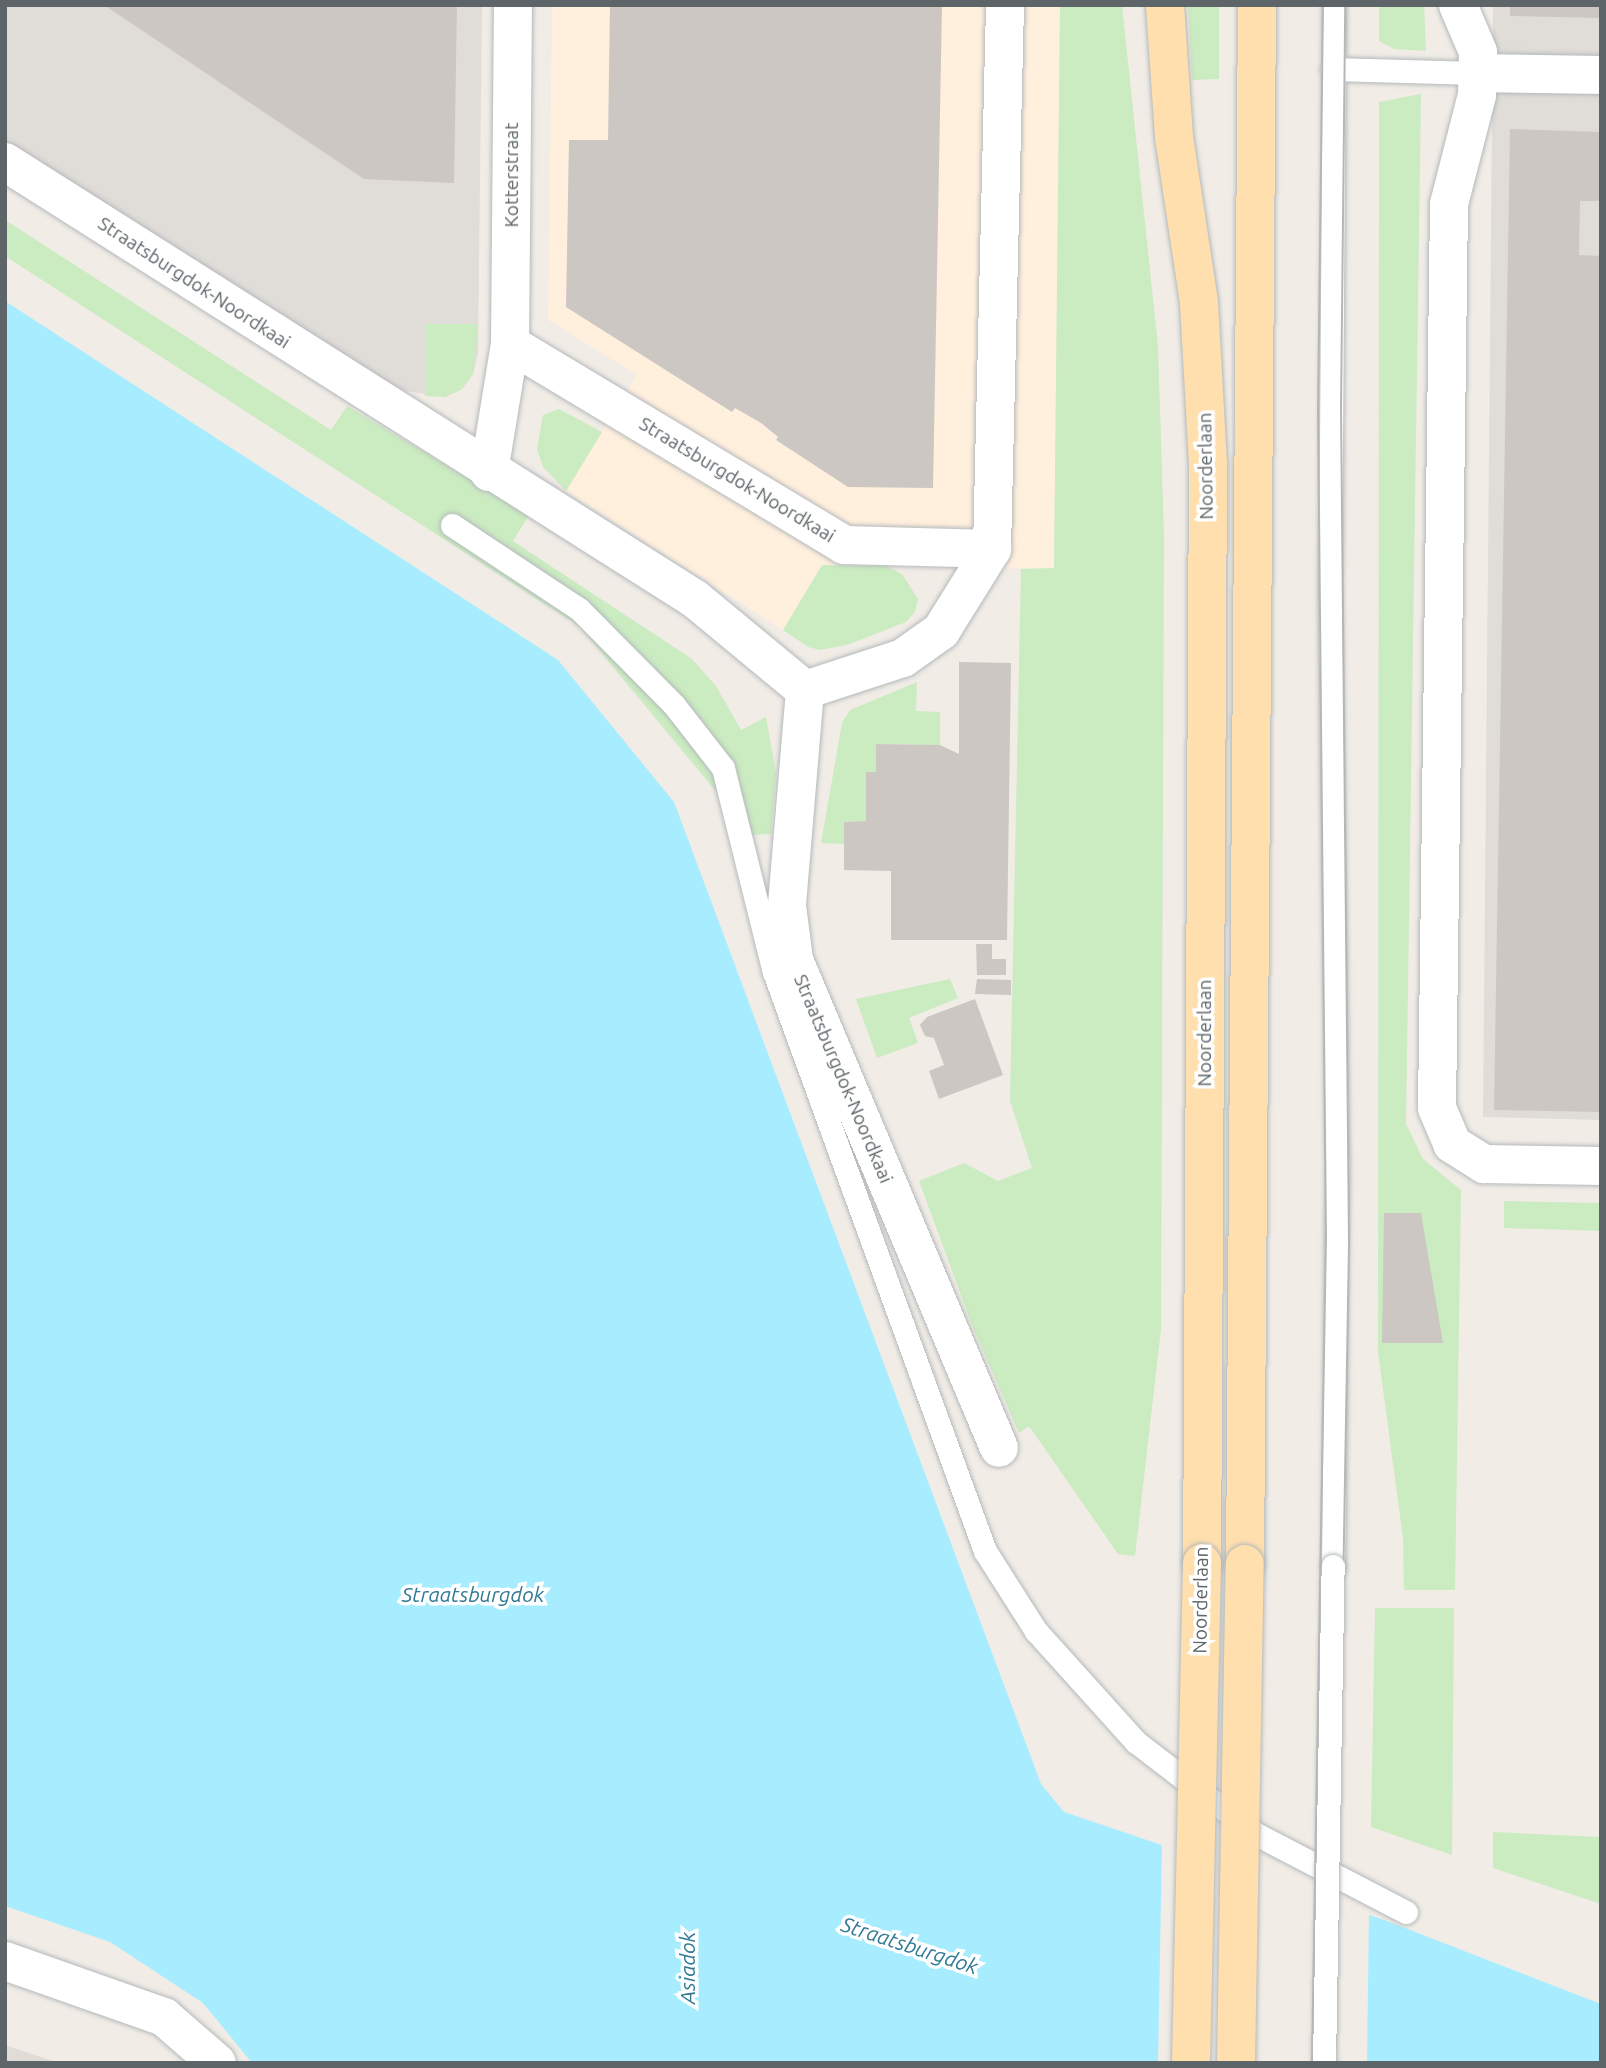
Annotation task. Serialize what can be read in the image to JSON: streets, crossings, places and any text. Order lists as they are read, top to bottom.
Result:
{
  "streets": {
    "main road": ["Noorderlaan"],
    "street": ["Kotterstraat", "Straatsburgdok-Noordkaai"]
  },
  "crossings": [
    ["Kotterstraat", "Straatsburgdok-Noordkaai"]
  ],
  "water": ["Straatsburgdok", "Asiadok"]
}
